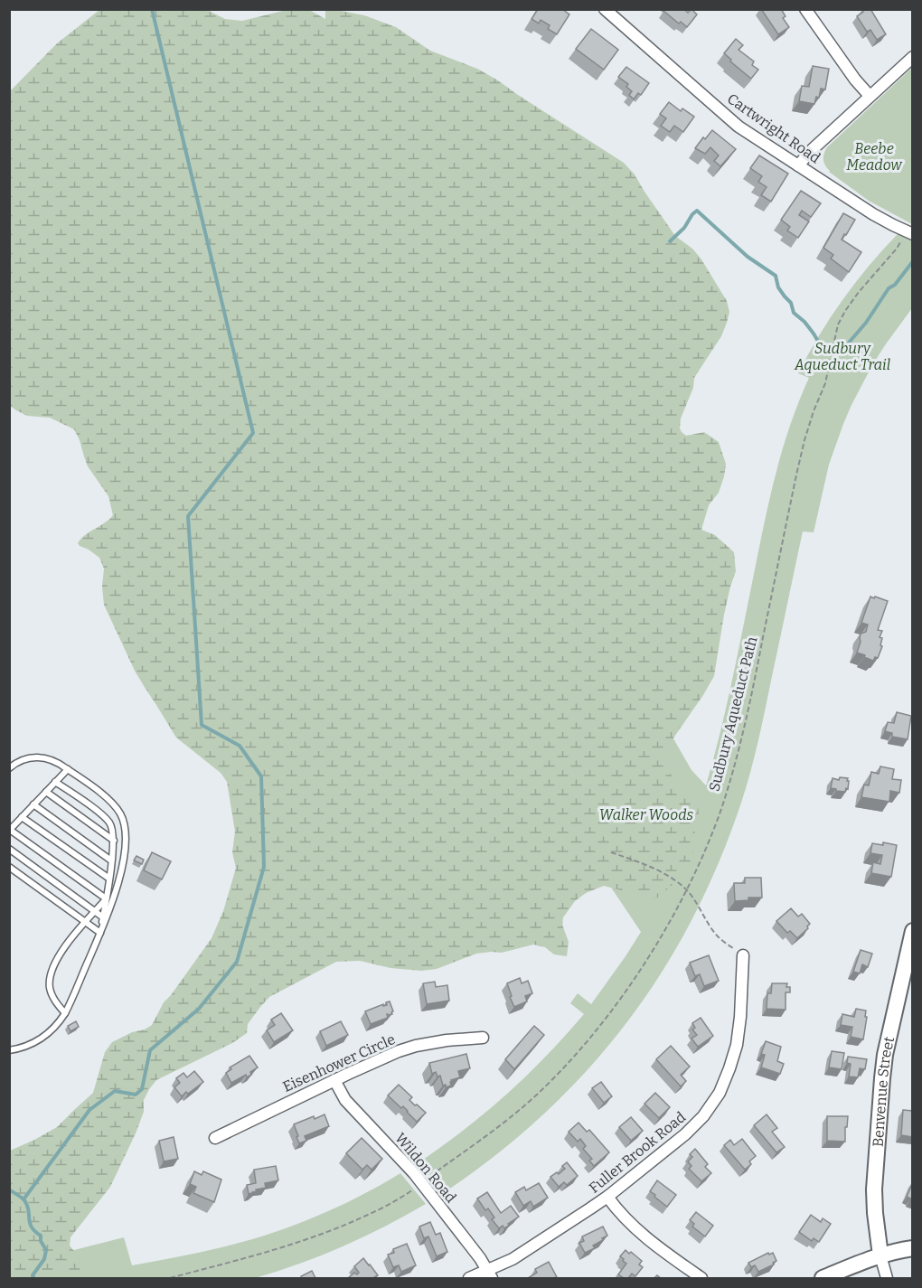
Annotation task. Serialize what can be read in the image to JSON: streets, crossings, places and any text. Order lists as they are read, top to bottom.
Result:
{
  "streets": {
    "street": [
      "Cartwright Road",
      "Eisenhower Circle",
      "Benvenue Street",
      "Fuller Brook Road",
      "Wildon Road"
    ],
    "path": ["Sudbury Aqueduct Path"]
  },
  "crossings": [
    ["Cartwright Road", "Sudbury Aqueduct Path"],
    ["Sudbury Aqueduct Path", "Wildon Road"],
    ["Eisenhower Circle", "Wildon Road"],
    ["Fuller Brook Road", "Wildon Road"]
  ],
  "parks": ["Beebe Meadow", "Sudbury Aqueduct Trail", "Walker Woods"]
}
